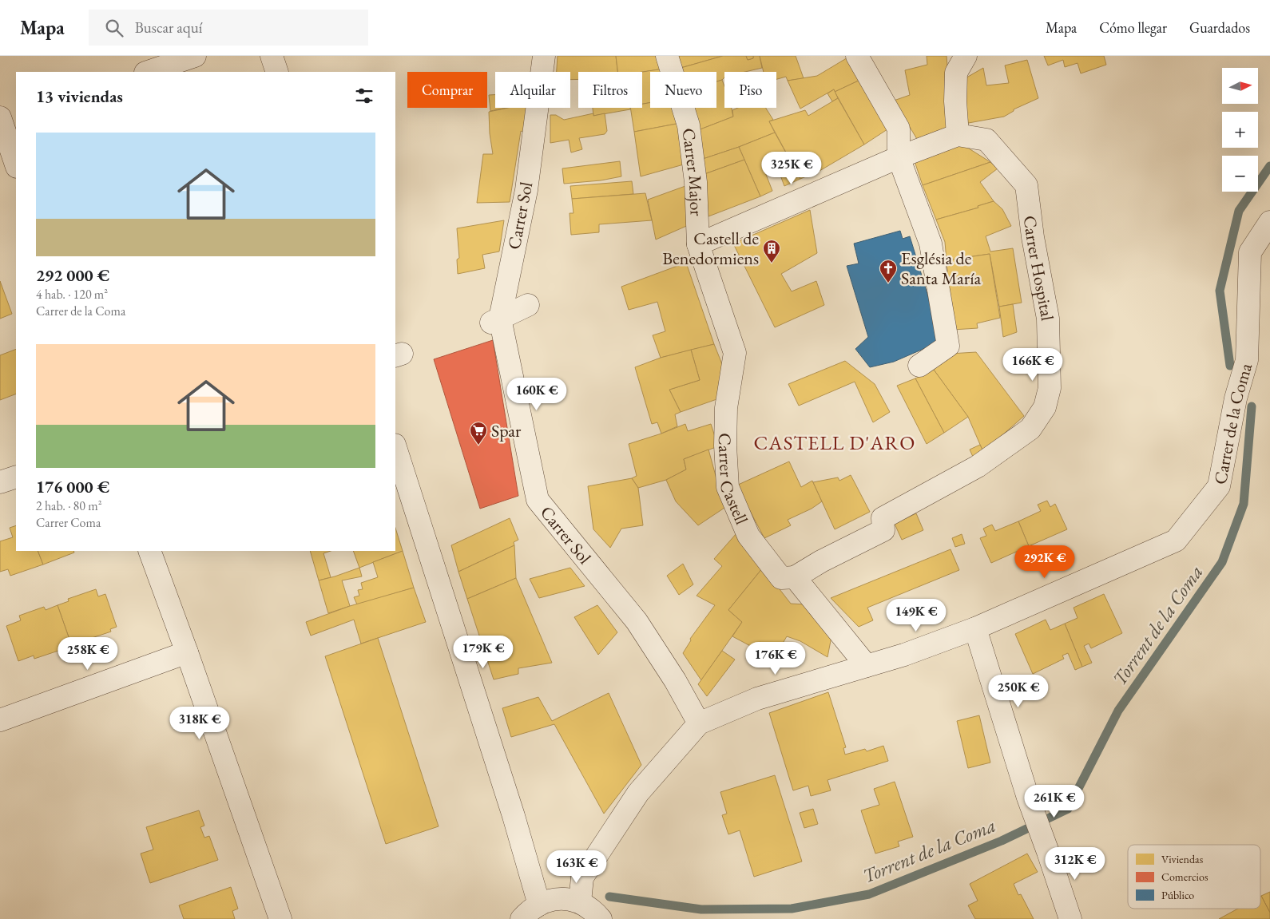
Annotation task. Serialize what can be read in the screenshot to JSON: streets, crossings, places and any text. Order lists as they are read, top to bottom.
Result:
{
  "streets": {
    "street": [
      "Carrer Major",
      "Carrer Sol",
      "Carrer Hospital",
      "Carrer de la Coma",
      "Carrer Castell"
    ]
  },
  "crossings": [
    ["Carrer Major", "Carrer Hospital"],
    ["Carrer Major", "Carrer Castell"],
    ["Carrer Sol", "Carrer de la Coma"],
    ["Carrer Hospital", "Carrer Castell"]
  ],
  "districts": ["CASTELL D'ARO"],
  "water": ["Torrent de la Coma"],
  "places": {
    "building": ["Castell de Benedormiens"],
    "church": ["Església de Santa María"],
    "supermarket": ["Spar"]
  },
  "legend": ["Viviendas", "Comercios", "Público"],
  "north": "right",
  "page": {
    "header": "Mapa",
    "search": "Buscar aquí",
    "nav": ["Mapa", "Cómo llegar", "Guardados"],
    "map_buttons": ["+", "−"],
    "chip": [
      "Comprar",
      "Alquilar",
      "Filtros",
      "Nuevo",
      "Piso"
    ],
    "heading": "13 viviendas",
    "list": [
      {
        "name": "292 000 €",
        "note": "4 hab. · 120 m² · Carrer de la Coma"
      },
      {
        "name": "176 000 €",
        "note": "2 hab. · 80 m² · Carrer Coma"
      }
    ],
    "price": [
      "325K €",
      "166K €",
      "160K €",
      "292K €",
      "149K €",
      "179K €",
      "258K €",
      "176K €",
      "250K €",
      "318K €",
      "261K €",
      "312K €",
      "163K €"
    ]
  }
}
